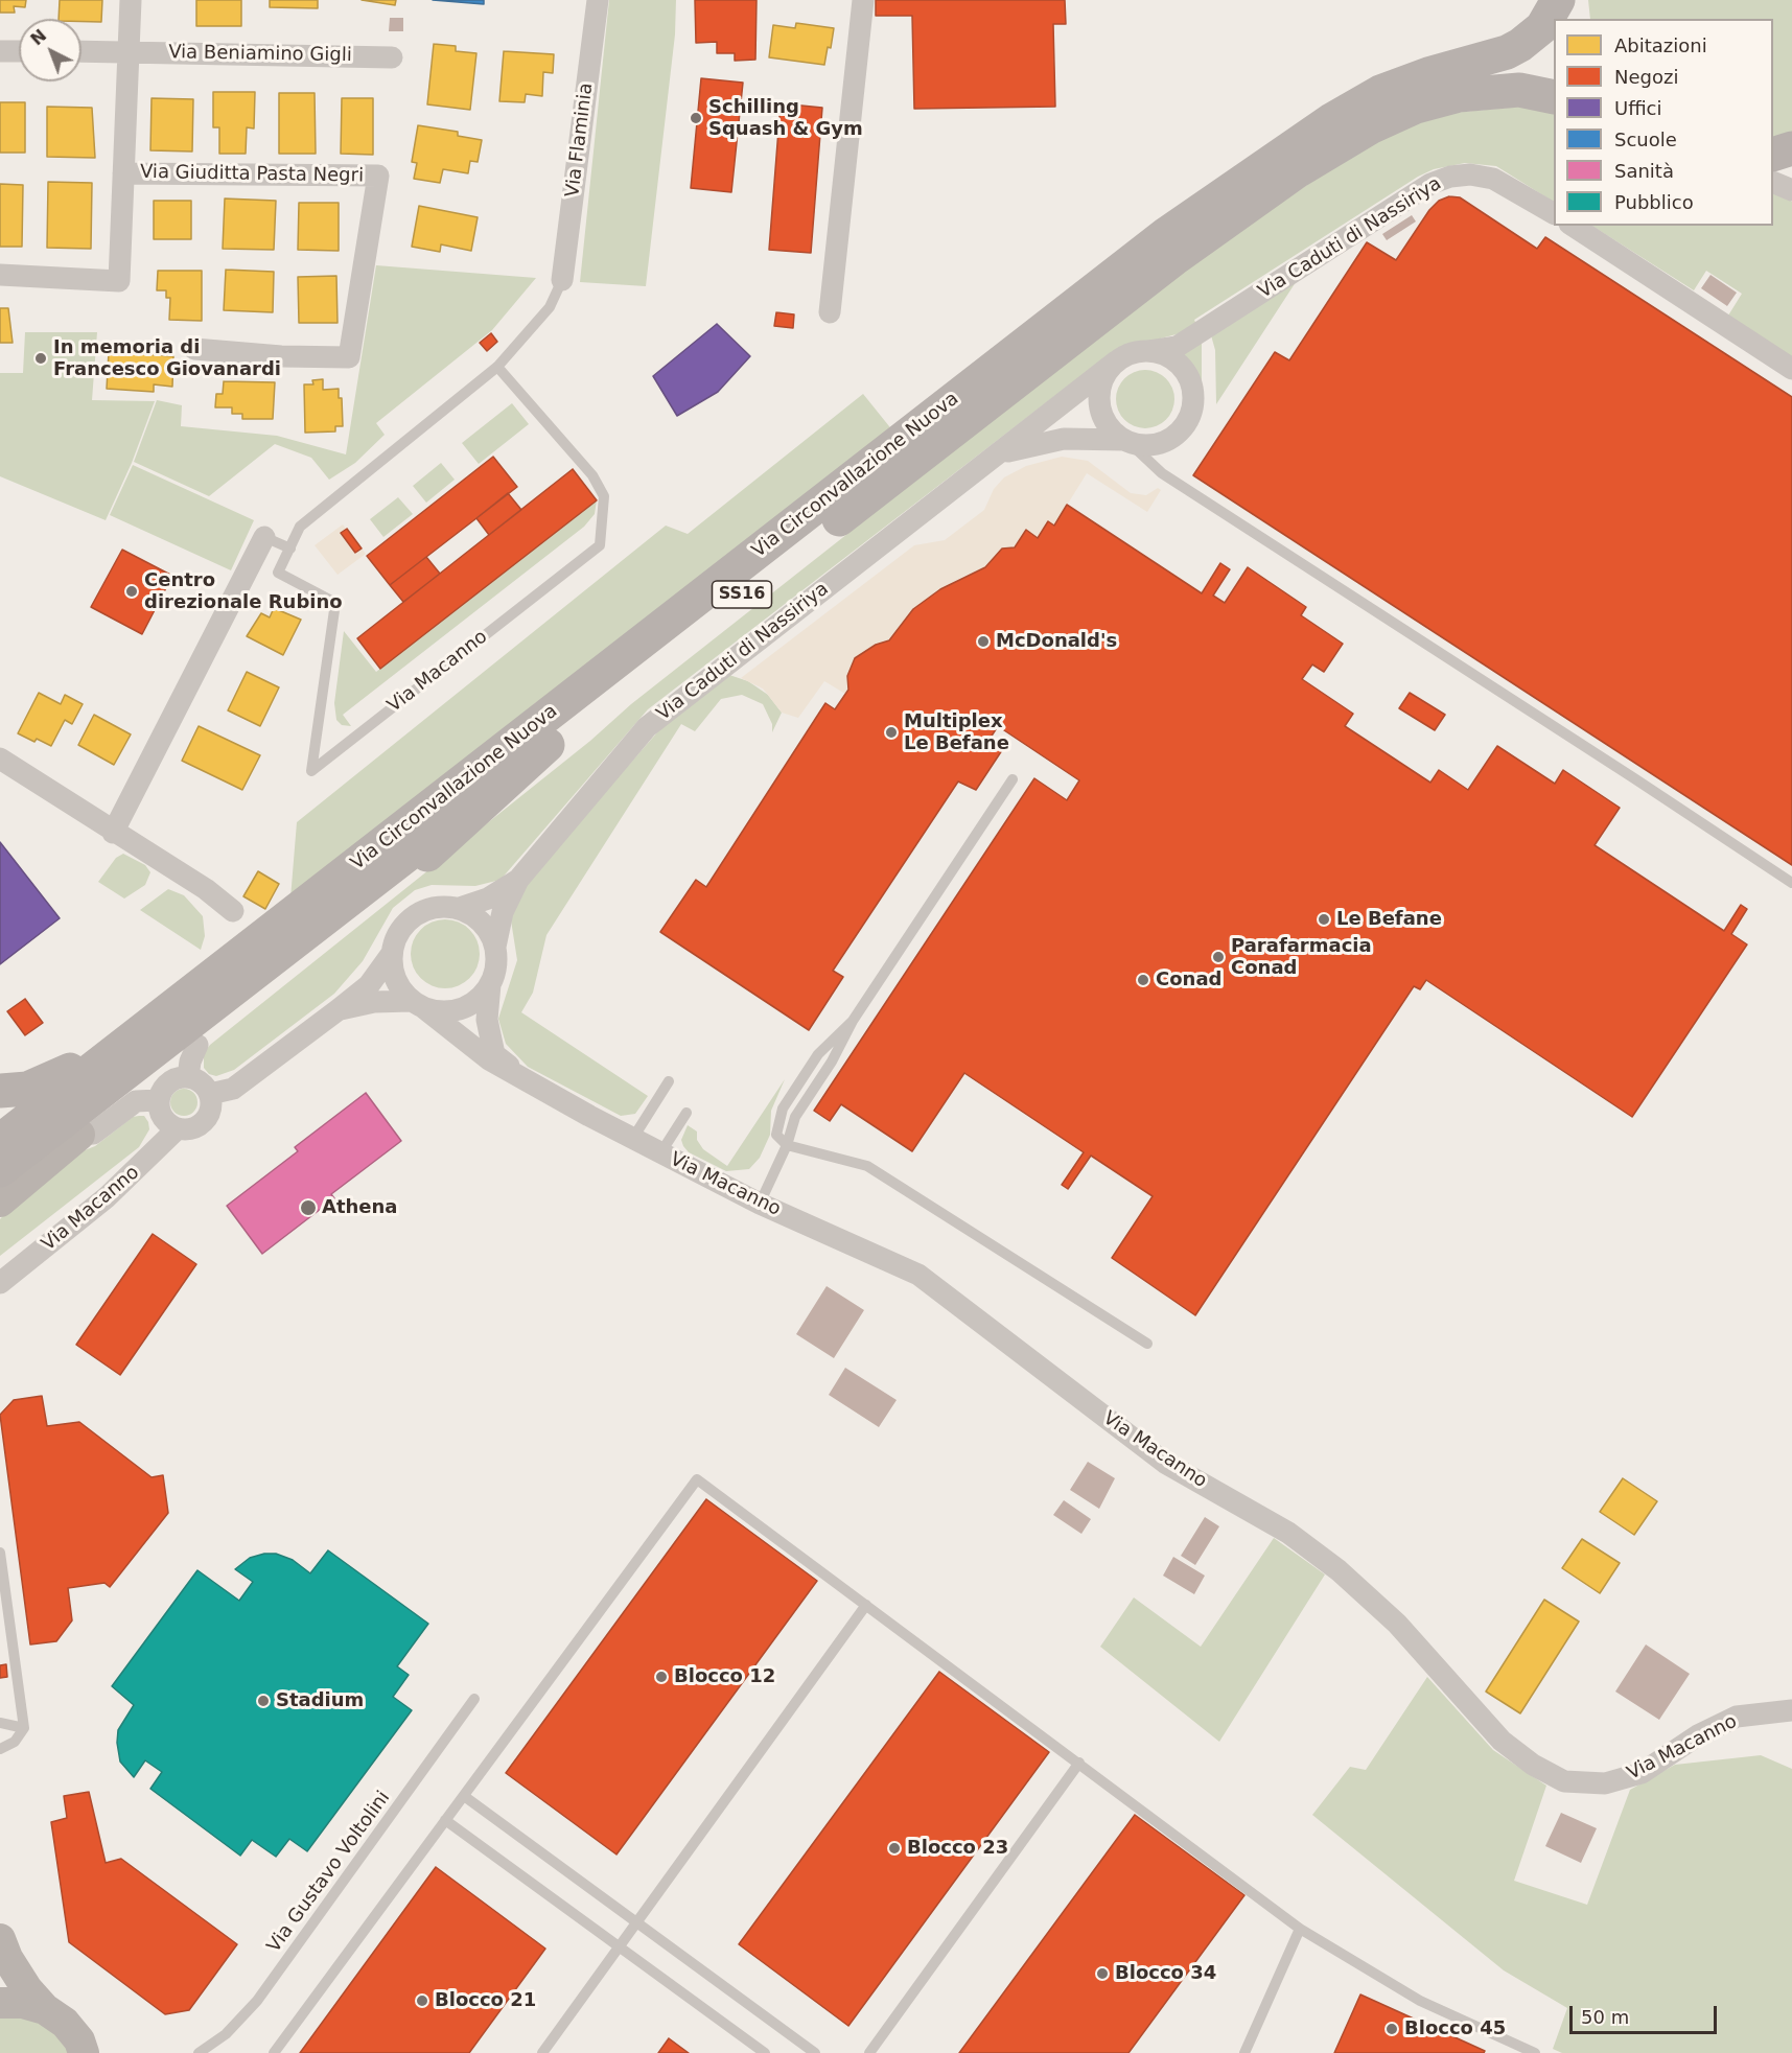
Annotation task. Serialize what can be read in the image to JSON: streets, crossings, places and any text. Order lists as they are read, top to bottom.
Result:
{
  "streets": {
    "main road": ["Via Circonvallazione Nuova", "SS16"],
    "street": [
      "Via Beniamino Gigli",
      "Via Flaminia",
      "Via Giuditta Pasta Negri",
      "Via Caduti di Nassiriya",
      "Via Macanno"
    ],
    "lane": ["Via Gustavo Voltolini"]
  },
  "crossings": [
    ["Via Flaminia", "Via Macanno"],
    ["Via Caduti di Nassiriya", "Via Macanno"]
  ],
  "places": [
    "Schilling Squash & Gym",
    "In memoria di Francesco Giovanardi",
    "Centro direzionale Rubino",
    "McDonald's",
    "Multiplex Le Befane",
    "Le Befane",
    "Parafarmacia Conad",
    "Conad",
    "Athena",
    "Blocco 12",
    "Stadium",
    "Blocco 23",
    "Blocco 34",
    "Blocco 21",
    "Blocco 45"
  ],
  "legend": [
    "Abitazioni",
    "Negozi",
    "Uffici",
    "Scuole",
    "Sanità",
    "Pubblico"
  ],
  "scale_bar": "50 m",
  "north": "top left"
}
